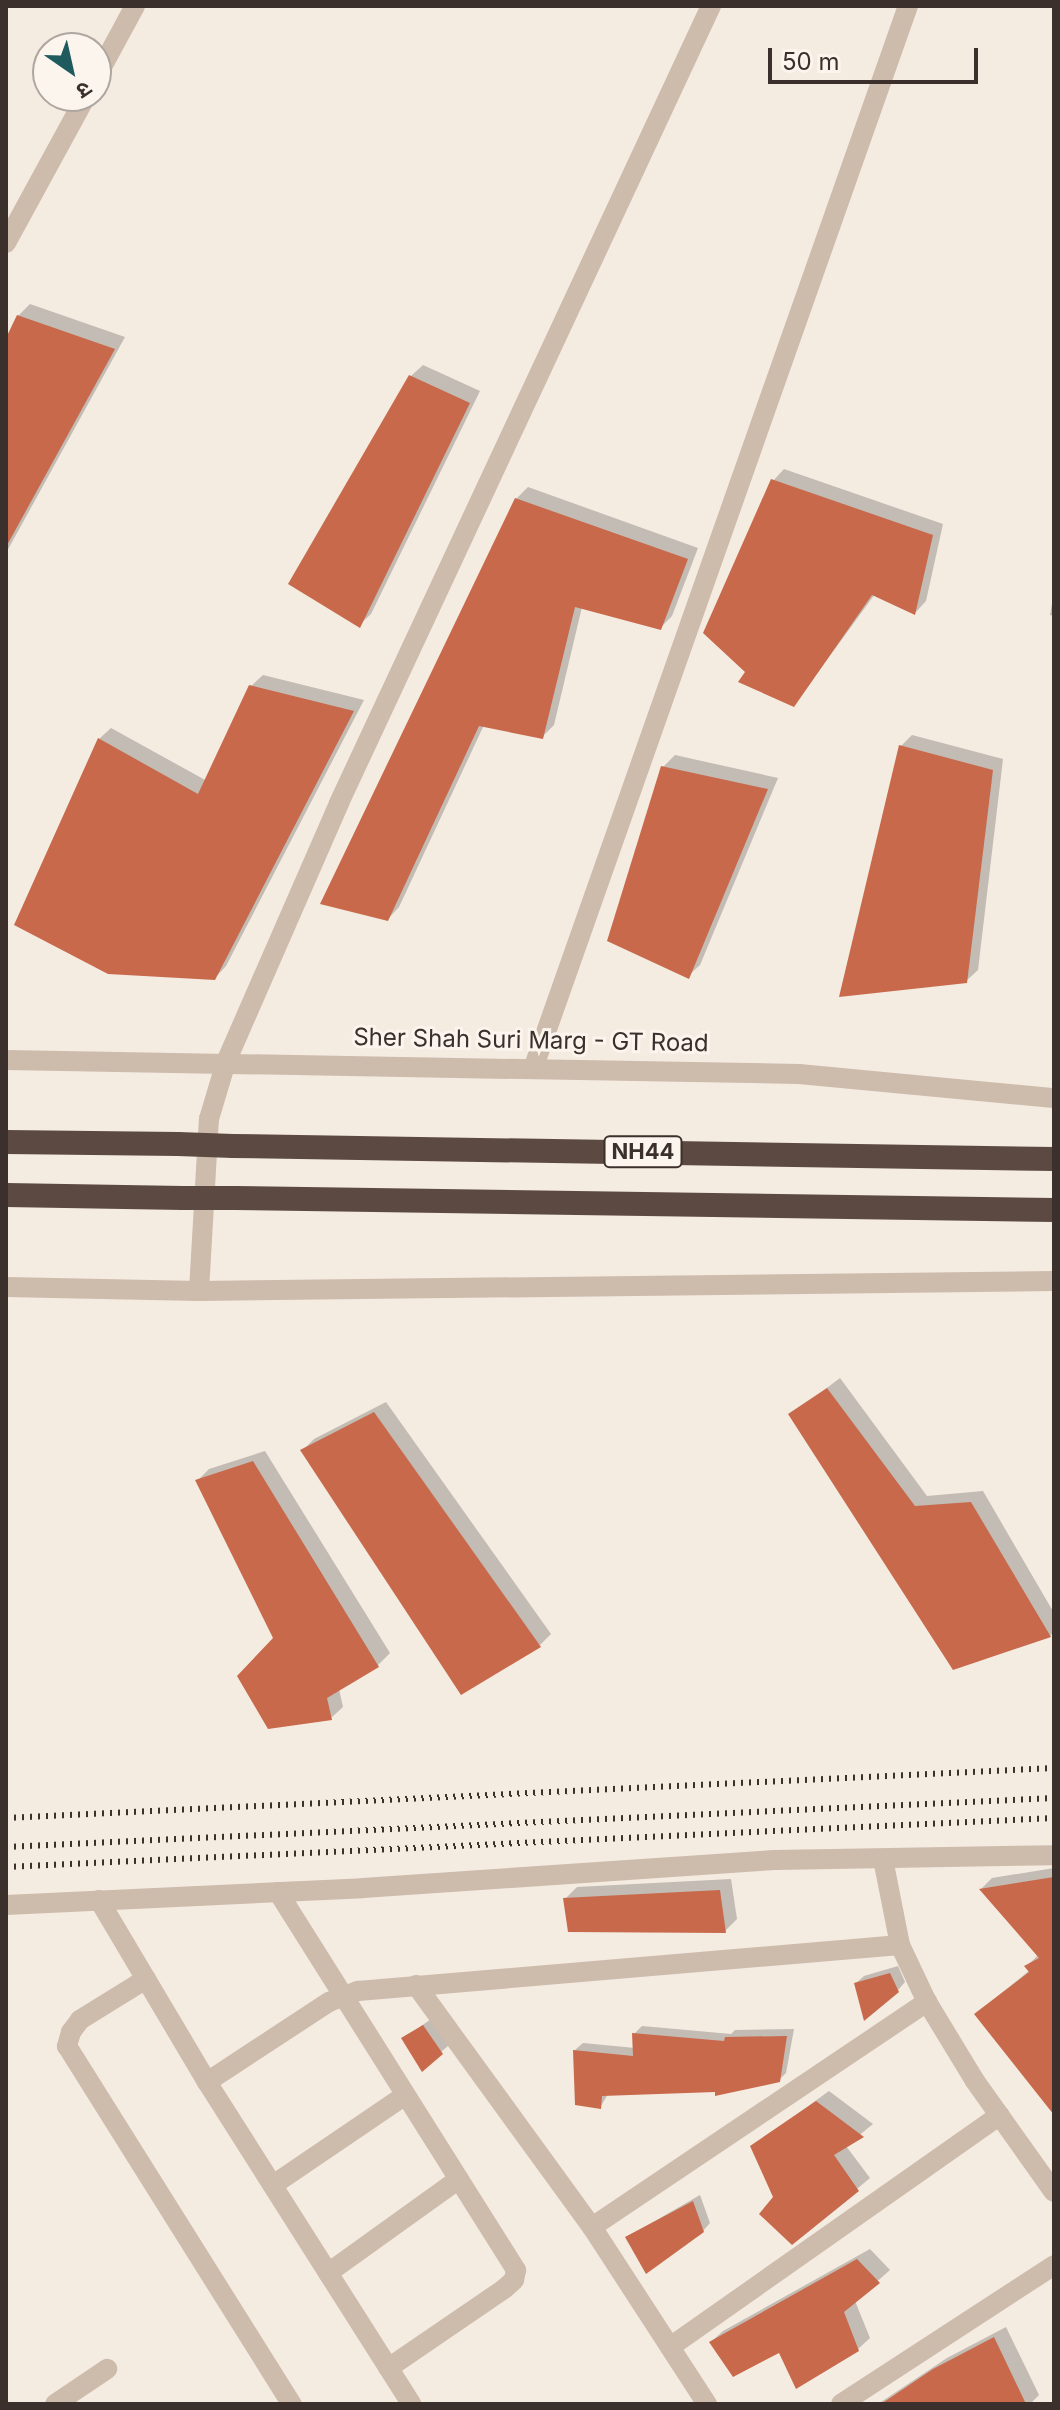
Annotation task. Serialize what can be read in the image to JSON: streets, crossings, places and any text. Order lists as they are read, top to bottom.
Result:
{
  "streets": {
    "highway": ["NH44"],
    "street": ["Sher Shah Suri Marg - GT Road"]
  },
  "scale_bar": "50 m",
  "north": "bottom right"
}
